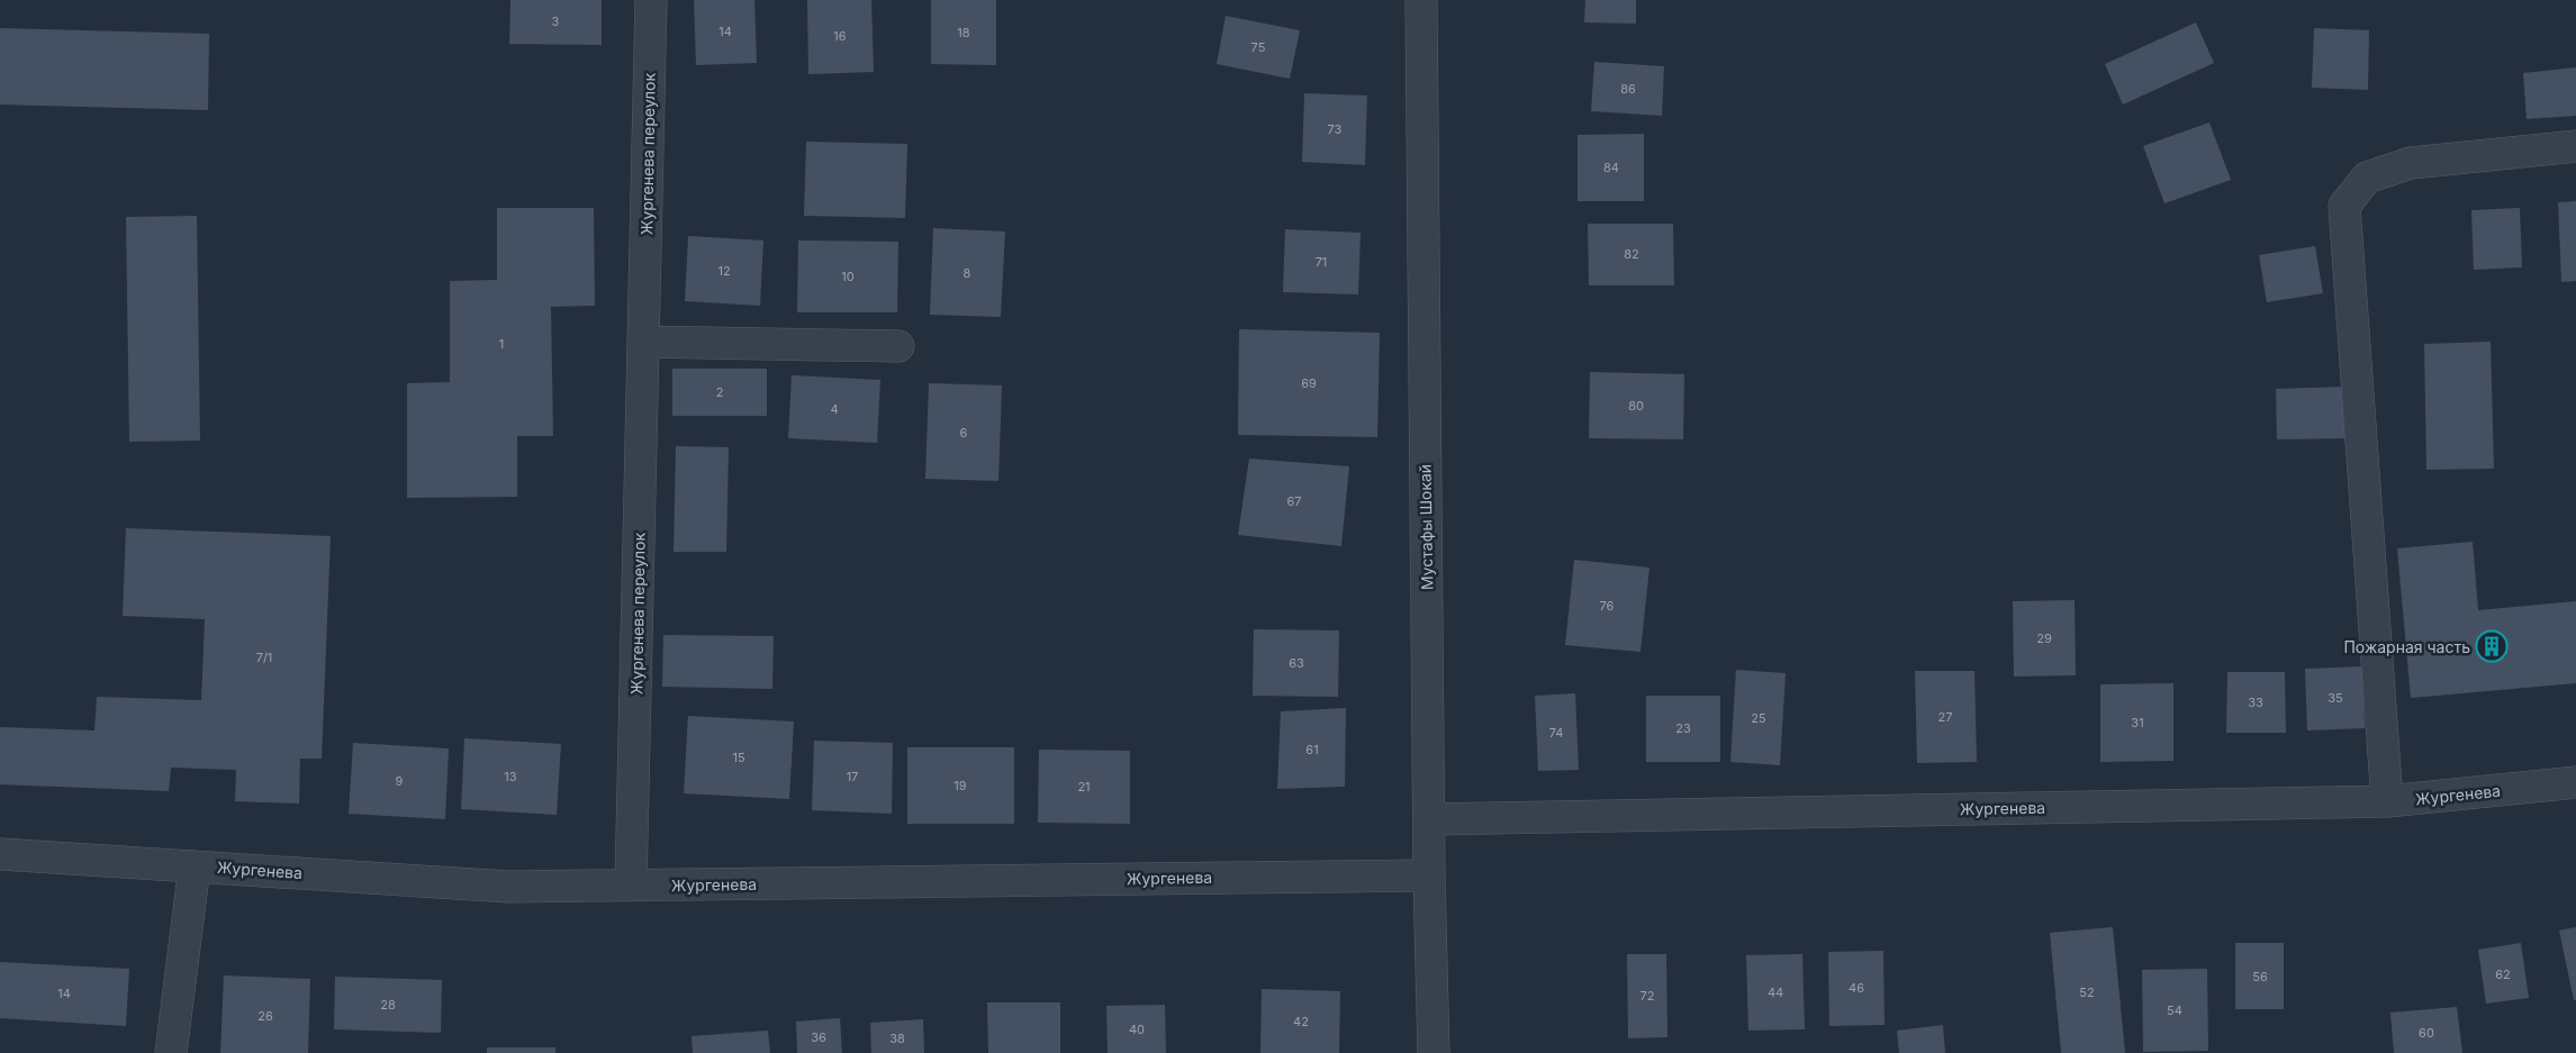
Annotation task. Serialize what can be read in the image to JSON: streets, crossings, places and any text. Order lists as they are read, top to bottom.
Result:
{
  "streets": {
    "street": ["Жургенева переулок", "Мустафы Шокай", "Жургенева"]
  },
  "crossings": [
    ["Жургенева переулок", "Жургенева"],
    ["Мустафы Шокай", "Жургенева"]
  ],
  "places": {
    "building": ["Пожарная часть"]
  },
  "house_numbers": [
    "3",
    "14",
    "18",
    "16",
    "75",
    "86",
    "73",
    "84",
    "82",
    "71",
    "12",
    "8",
    "10",
    "1",
    "69",
    "2",
    "80",
    "4",
    "6",
    "67",
    "76",
    "29",
    "7/1",
    "63",
    "35",
    "33",
    "27",
    "25",
    "31",
    "23",
    "74",
    "61",
    "15",
    "13",
    "17",
    "9",
    "19",
    "21",
    "62",
    "56",
    "46",
    "44",
    "52",
    "14",
    "72",
    "28",
    "54",
    "26",
    "42",
    "40",
    "60",
    "36",
    "38"
  ]
}
